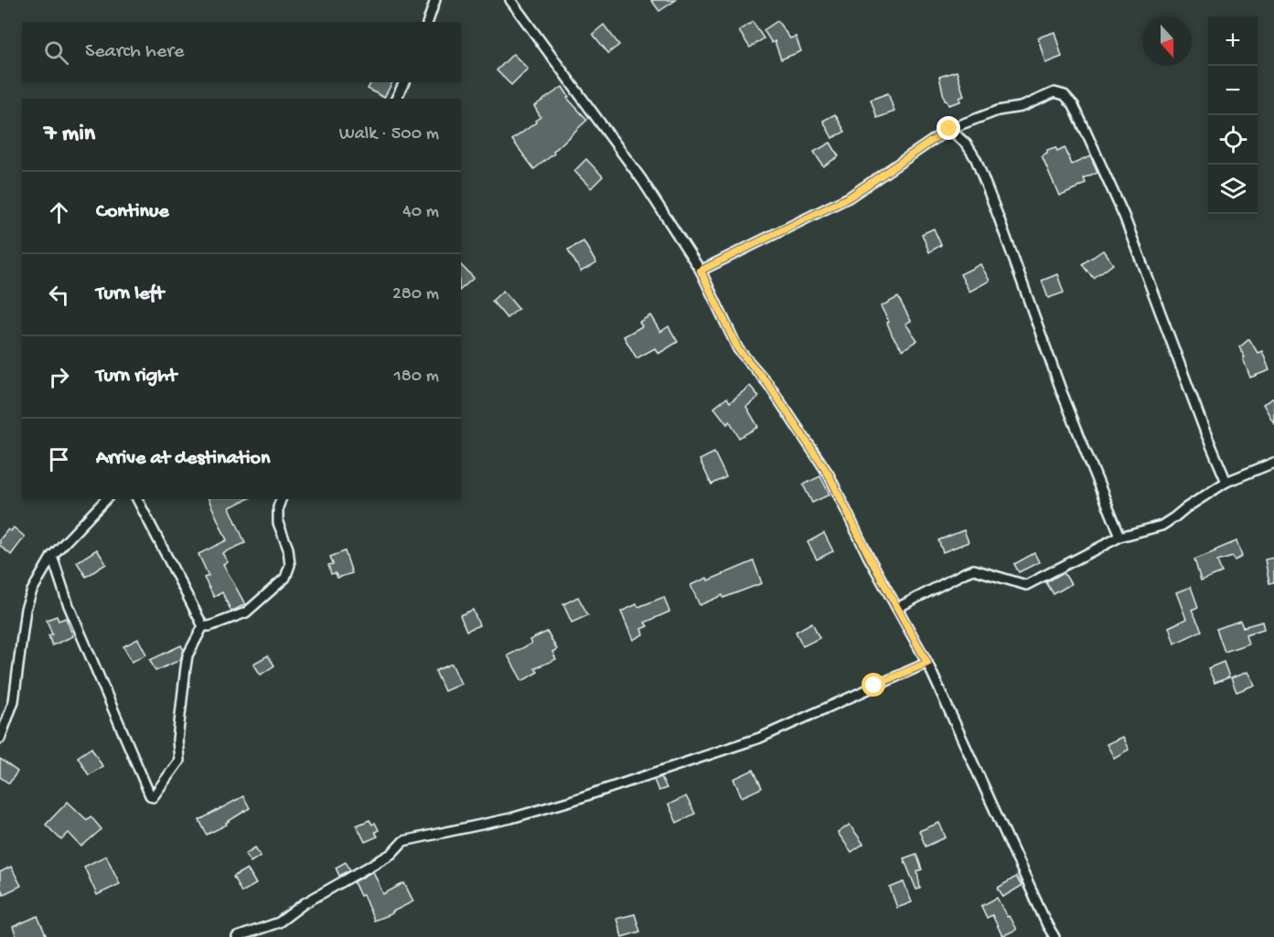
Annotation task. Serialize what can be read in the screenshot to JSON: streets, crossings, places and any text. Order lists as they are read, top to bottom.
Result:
{
  "north": "bottom",
  "page": {
    "map_buttons": ["+", "−"],
    "search": "Search here",
    "heading": ["7 min", "Walk · 500 m"],
    "list": [
      ["Continue", "40 m"],
      ["Turn left", "280 m"],
      ["Turn right", "180 m"],
      "Arrive at destination"
    ]
  }
}
